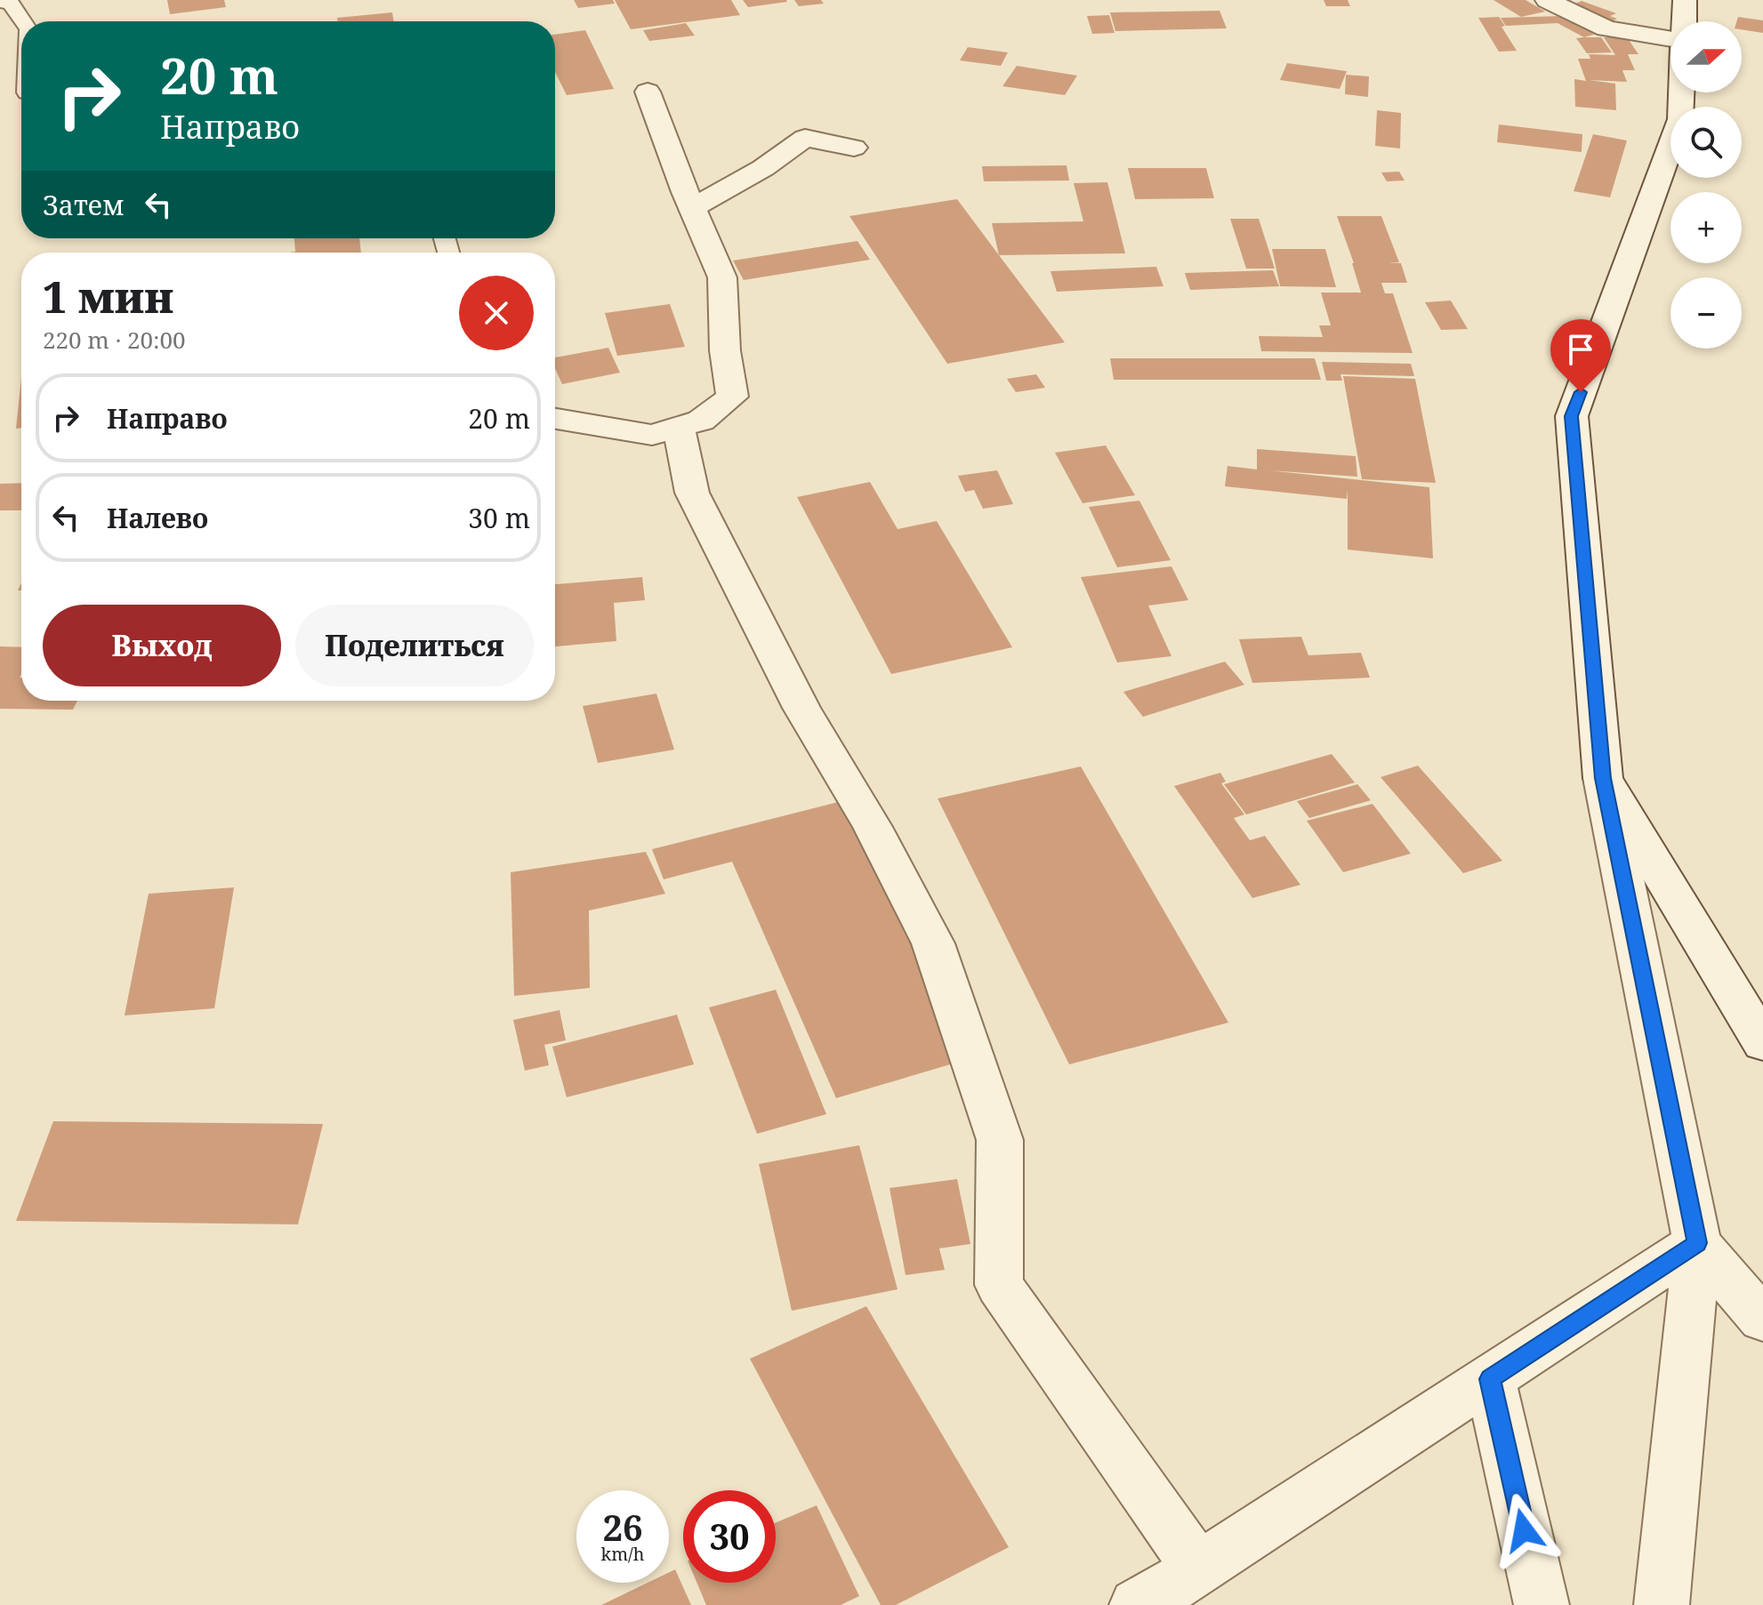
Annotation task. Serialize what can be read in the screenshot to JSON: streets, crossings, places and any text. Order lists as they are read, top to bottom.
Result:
{
  "north": "right",
  "page": {
    "map_buttons": ["+", "−"],
    "turn": ["20 m", "Направо"],
    "then": "Затем",
    "heading": ["1 мин", "220 m · 20:00"],
    "list": [
      {
        "name": "Направо",
        "value": "20 m"
      },
      {
        "name": "Налево",
        "value": "30 m"
      }
    ],
    "buttons": ["Выход", "Поделиться"],
    "speed": "26 km/h",
    "limit": "30"
  }
}
